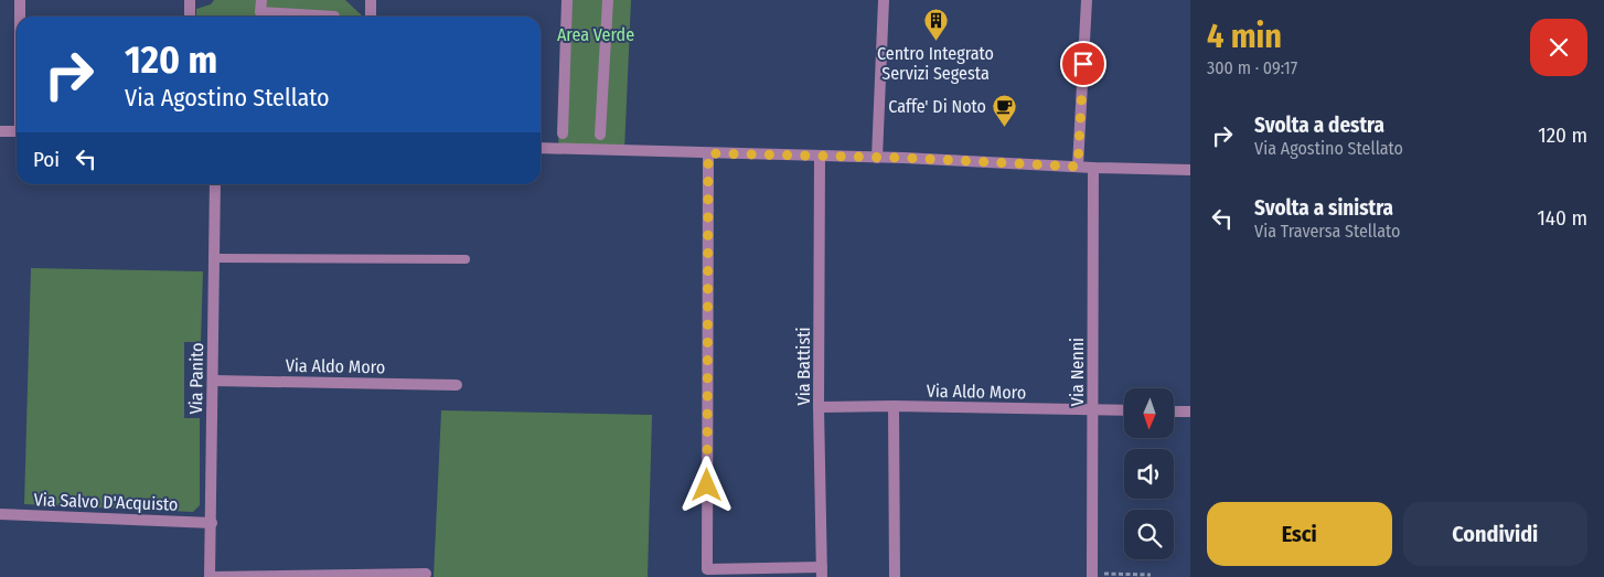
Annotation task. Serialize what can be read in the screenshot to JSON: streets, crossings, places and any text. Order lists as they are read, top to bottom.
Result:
{
  "streets": {
    "street": [
      "Via Aldo Moro",
      "Via Battisti",
      "Via Nenni",
      "Via Panito",
      "Via Salvo D'Acquisto"
    ]
  },
  "crossings": [
    ["Via Aldo Moro", "Via Battisti"],
    ["Via Aldo Moro", "Via Nenni"],
    ["Via Aldo Moro", "Via Panito"],
    ["Via Panito", "Via Salvo D'Acquisto"]
  ],
  "parks": ["Area Verde"],
  "places": {
    "building": ["Centro Integrato Servizi Segesta"],
    "cafe": ["Caffe' Di Noto"]
  },
  "north": "bottom",
  "page": {
    "heading": ["4 min", "300 m · 09:17"],
    "turn": ["120 m", "Via Agostino Stellato"],
    "list": [
      {
        "name": "Svolta a destra",
        "note": "Via Agostino Stellato",
        "value": "120 m"
      },
      {
        "name": "Svolta a sinistra",
        "note": "Via Traversa Stellato",
        "value": "140 m"
      }
    ],
    "then": "Poi",
    "buttons": ["Esci", "Condividi"]
  }
}
